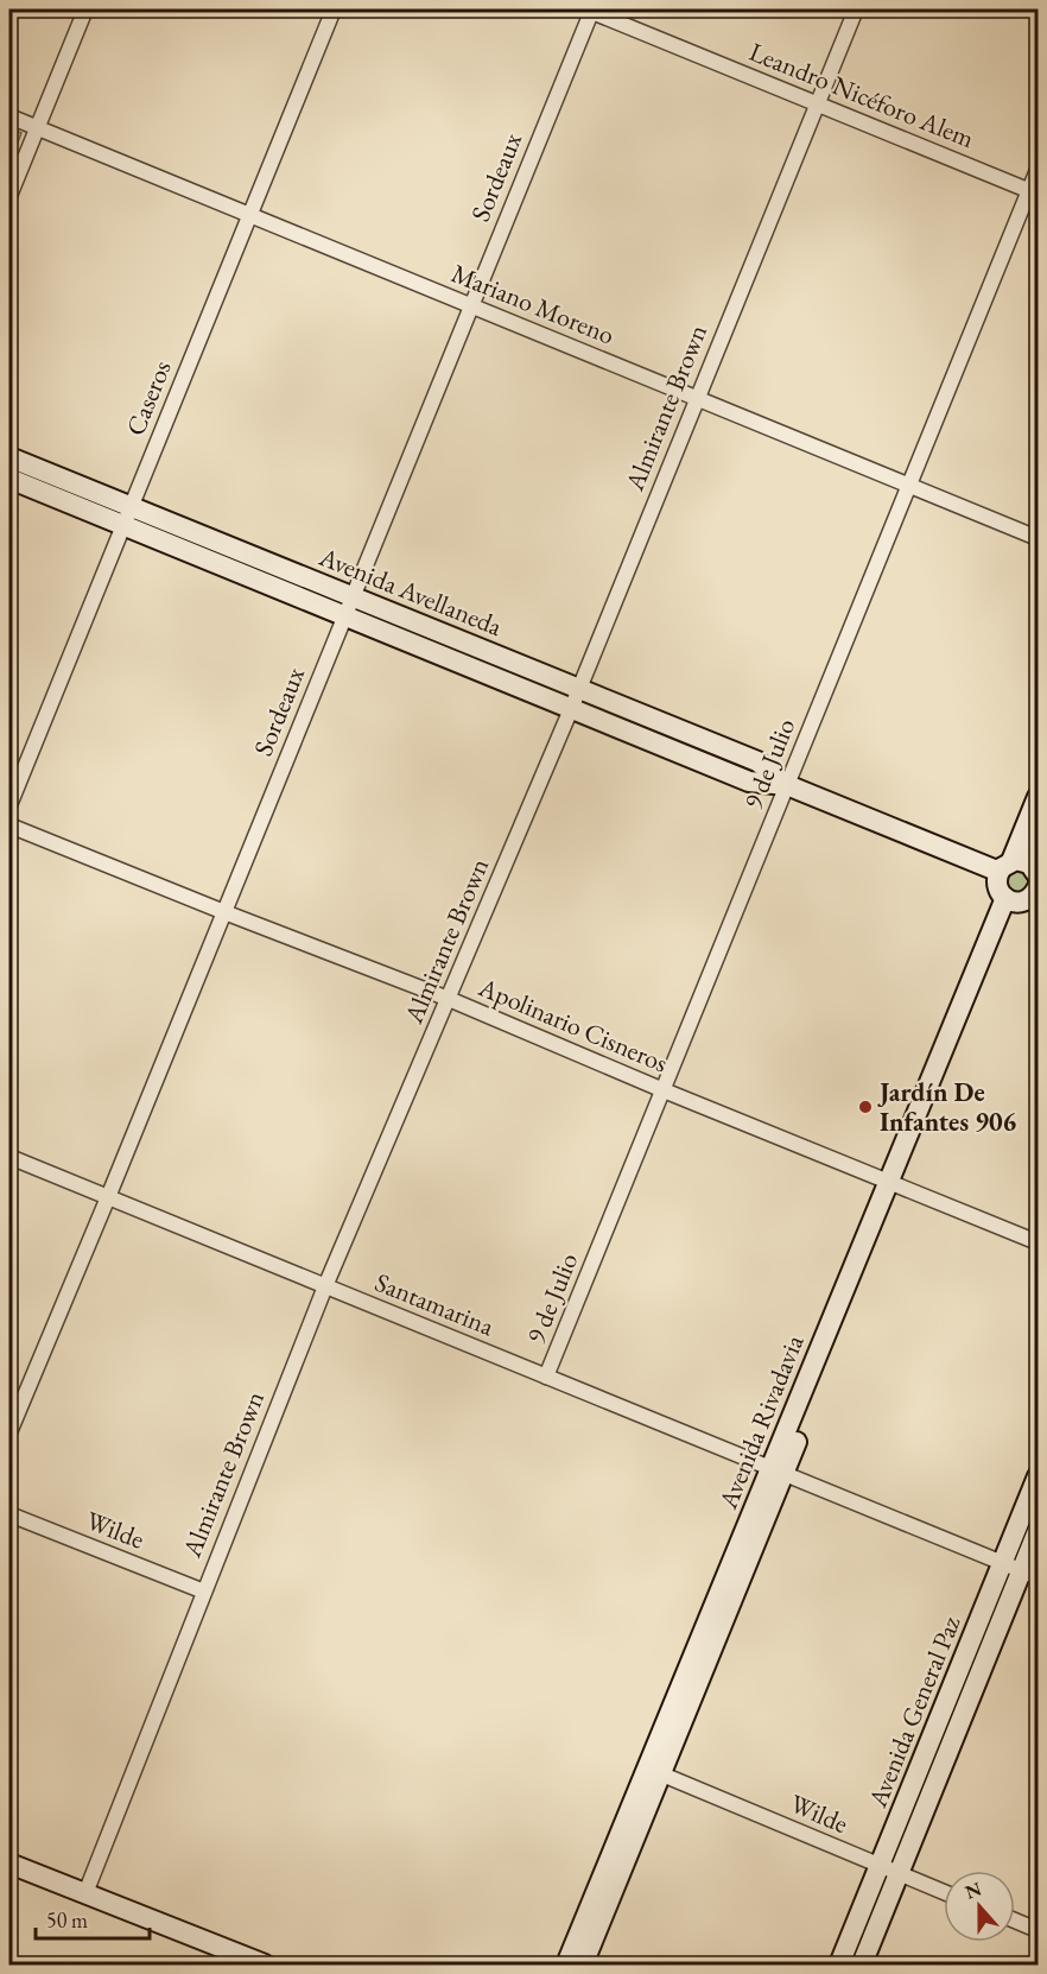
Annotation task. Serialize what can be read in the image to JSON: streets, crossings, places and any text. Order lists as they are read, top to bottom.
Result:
{
  "streets": {
    "main road": ["Avenida Avellaneda", "Avenida Rivadavia", "Avenida General Paz"],
    "street": [
      "Leandro Nicéforo Alem",
      "Sordeaux",
      "Mariano Moreno",
      "Caseros",
      "Almirante Brown",
      "9 de Julio",
      "Apolinario Cisneros",
      "Santamarina",
      "Wilde"
    ]
  },
  "crossings": [
    ["Leandro Nicéforo Alem", "Sordeaux"],
    ["Leandro Nicéforo Alem", "Almirante Brown"],
    ["Leandro Nicéforo Alem", "9 de Julio"],
    ["Sordeaux", "Mariano Moreno"],
    ["Sordeaux", "Avenida Avellaneda"],
    ["Sordeaux", "Apolinario Cisneros"],
    ["Sordeaux", "Santamarina"],
    ["Mariano Moreno", "Caseros"],
    ["Mariano Moreno", "Almirante Brown"],
    ["Mariano Moreno", "9 de Julio"],
    ["Caseros", "Avenida Avellaneda"],
    ["Almirante Brown", "Avenida Avellaneda"],
    ["Almirante Brown", "Apolinario Cisneros"],
    ["Almirante Brown", "Santamarina"],
    ["Almirante Brown", "Wilde"],
    ["Avenida Avellaneda", "9 de Julio"],
    ["9 de Julio", "Apolinario Cisneros"],
    ["9 de Julio", "Santamarina"],
    ["Apolinario Cisneros", "Avenida Rivadavia"],
    ["Santamarina", "Avenida Rivadavia"],
    ["Santamarina", "Avenida General Paz"],
    ["Avenida Rivadavia", "Wilde"],
    ["Wilde", "Avenida General Paz"]
  ],
  "places": ["Jardín De Infantes 906"],
  "scale_bar": "50 m",
  "north": "top"
}
